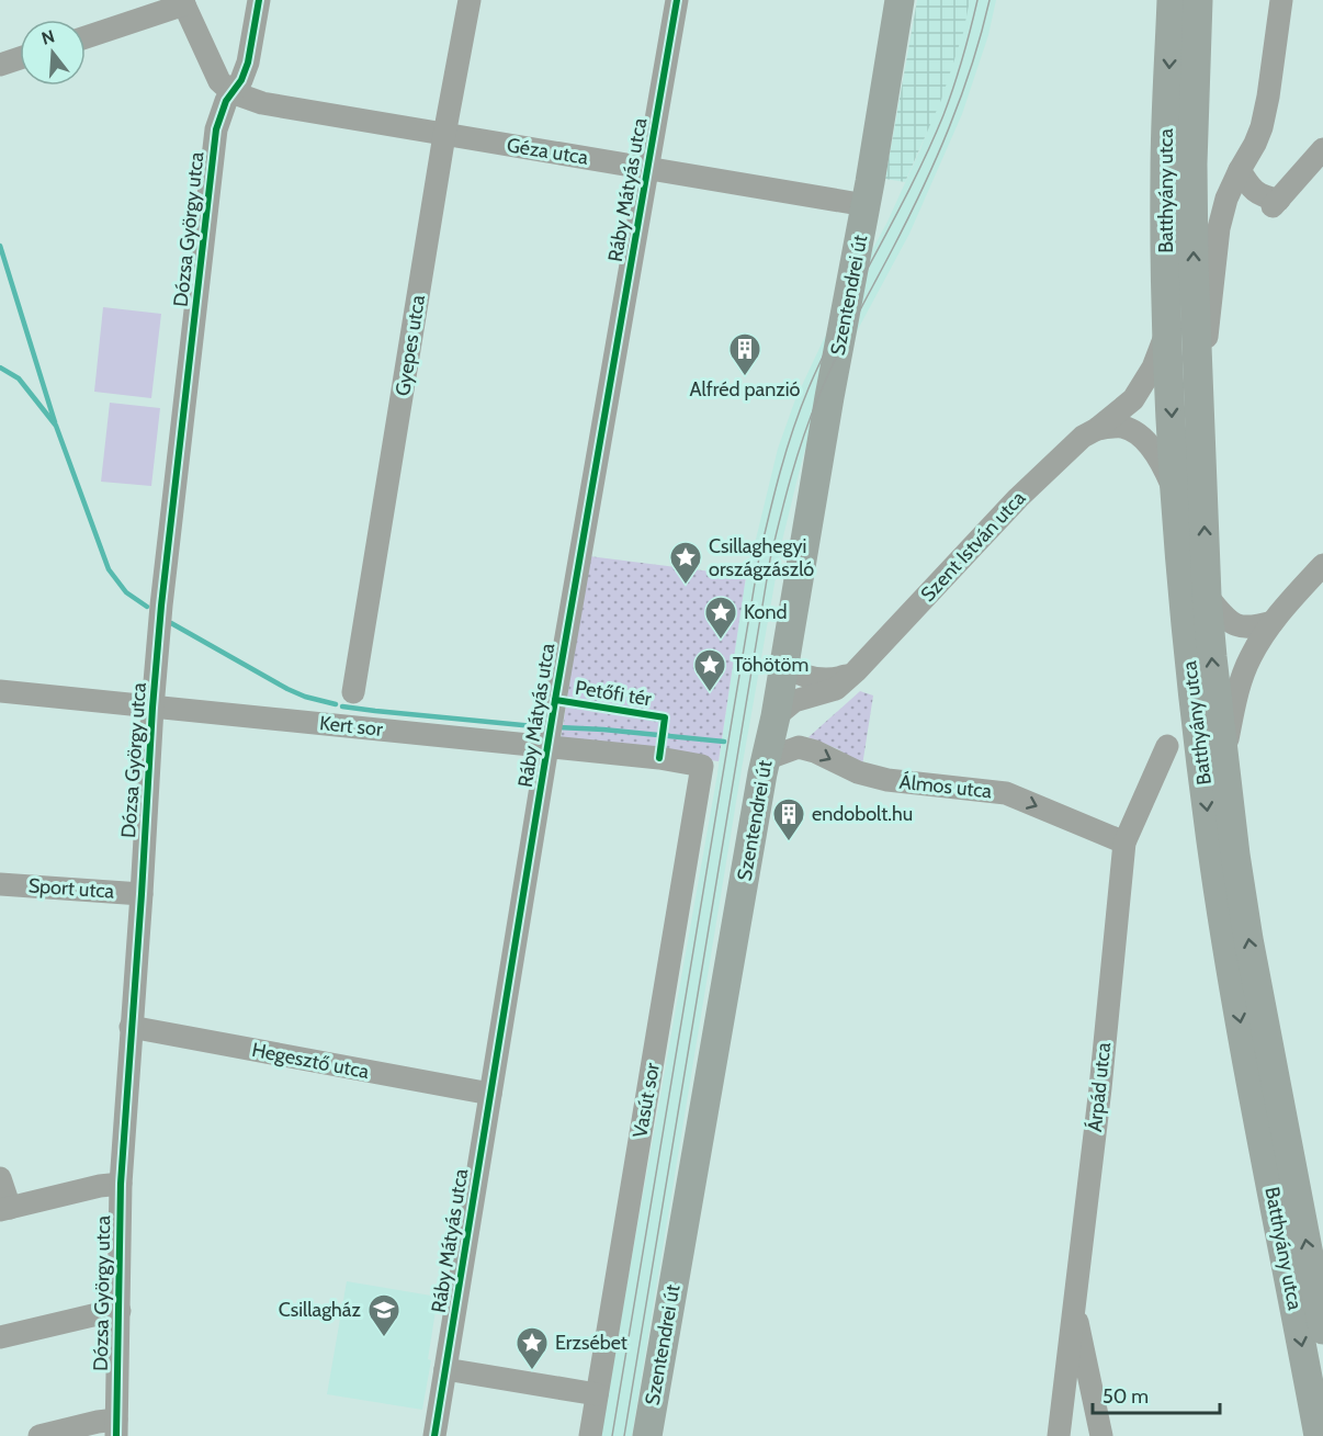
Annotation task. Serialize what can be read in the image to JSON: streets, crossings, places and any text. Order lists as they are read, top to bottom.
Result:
{
  "streets": {
    "main road": ["Batthyány utca", "Szentendrei út"],
    "street": [
      "Géza utca",
      "Ráby Mátyás utca",
      "Dózsa György utca",
      "Gyepes utca",
      "Szent István utca",
      "Kert sor",
      "Álmos utca",
      "Sport utca",
      "Hegesztő utca",
      "Árpád utca",
      "Vasút sor"
    ],
    "cycle path": ["Petőfi tér"]
  },
  "crossings": [
    ["Géza utca", "Ráby Mátyás utca"],
    ["Géza utca", "Dózsa György utca"],
    ["Géza utca", "Szentendrei út"],
    ["Géza utca", "Gyepes utca"],
    ["Ráby Mátyás utca", "Kert sor"],
    ["Ráby Mátyás utca", "Hegesztő utca"],
    ["Batthyány utca", "Szent István utca"],
    ["Dózsa György utca", "Kert sor"],
    ["Dózsa György utca", "Sport utca"],
    ["Dózsa György utca", "Hegesztő utca"],
    ["Szentendrei út", "Szent István utca"],
    ["Szentendrei út", "Álmos utca"],
    ["Kert sor", "Vasút sor"],
    ["Álmos utca", "Árpád utca"]
  ],
  "one_way": ["Álmos utca"],
  "places": {
    "building": ["Alfréd panzió", "endobolt.hu"],
    "place": [
      "Csillaghegyi országzászló",
      "Kond",
      "Töhötöm",
      "Erzsébet"
    ],
    "school or university": ["Csillagház"]
  },
  "scale_bar": "50 m",
  "north": "top"
}
